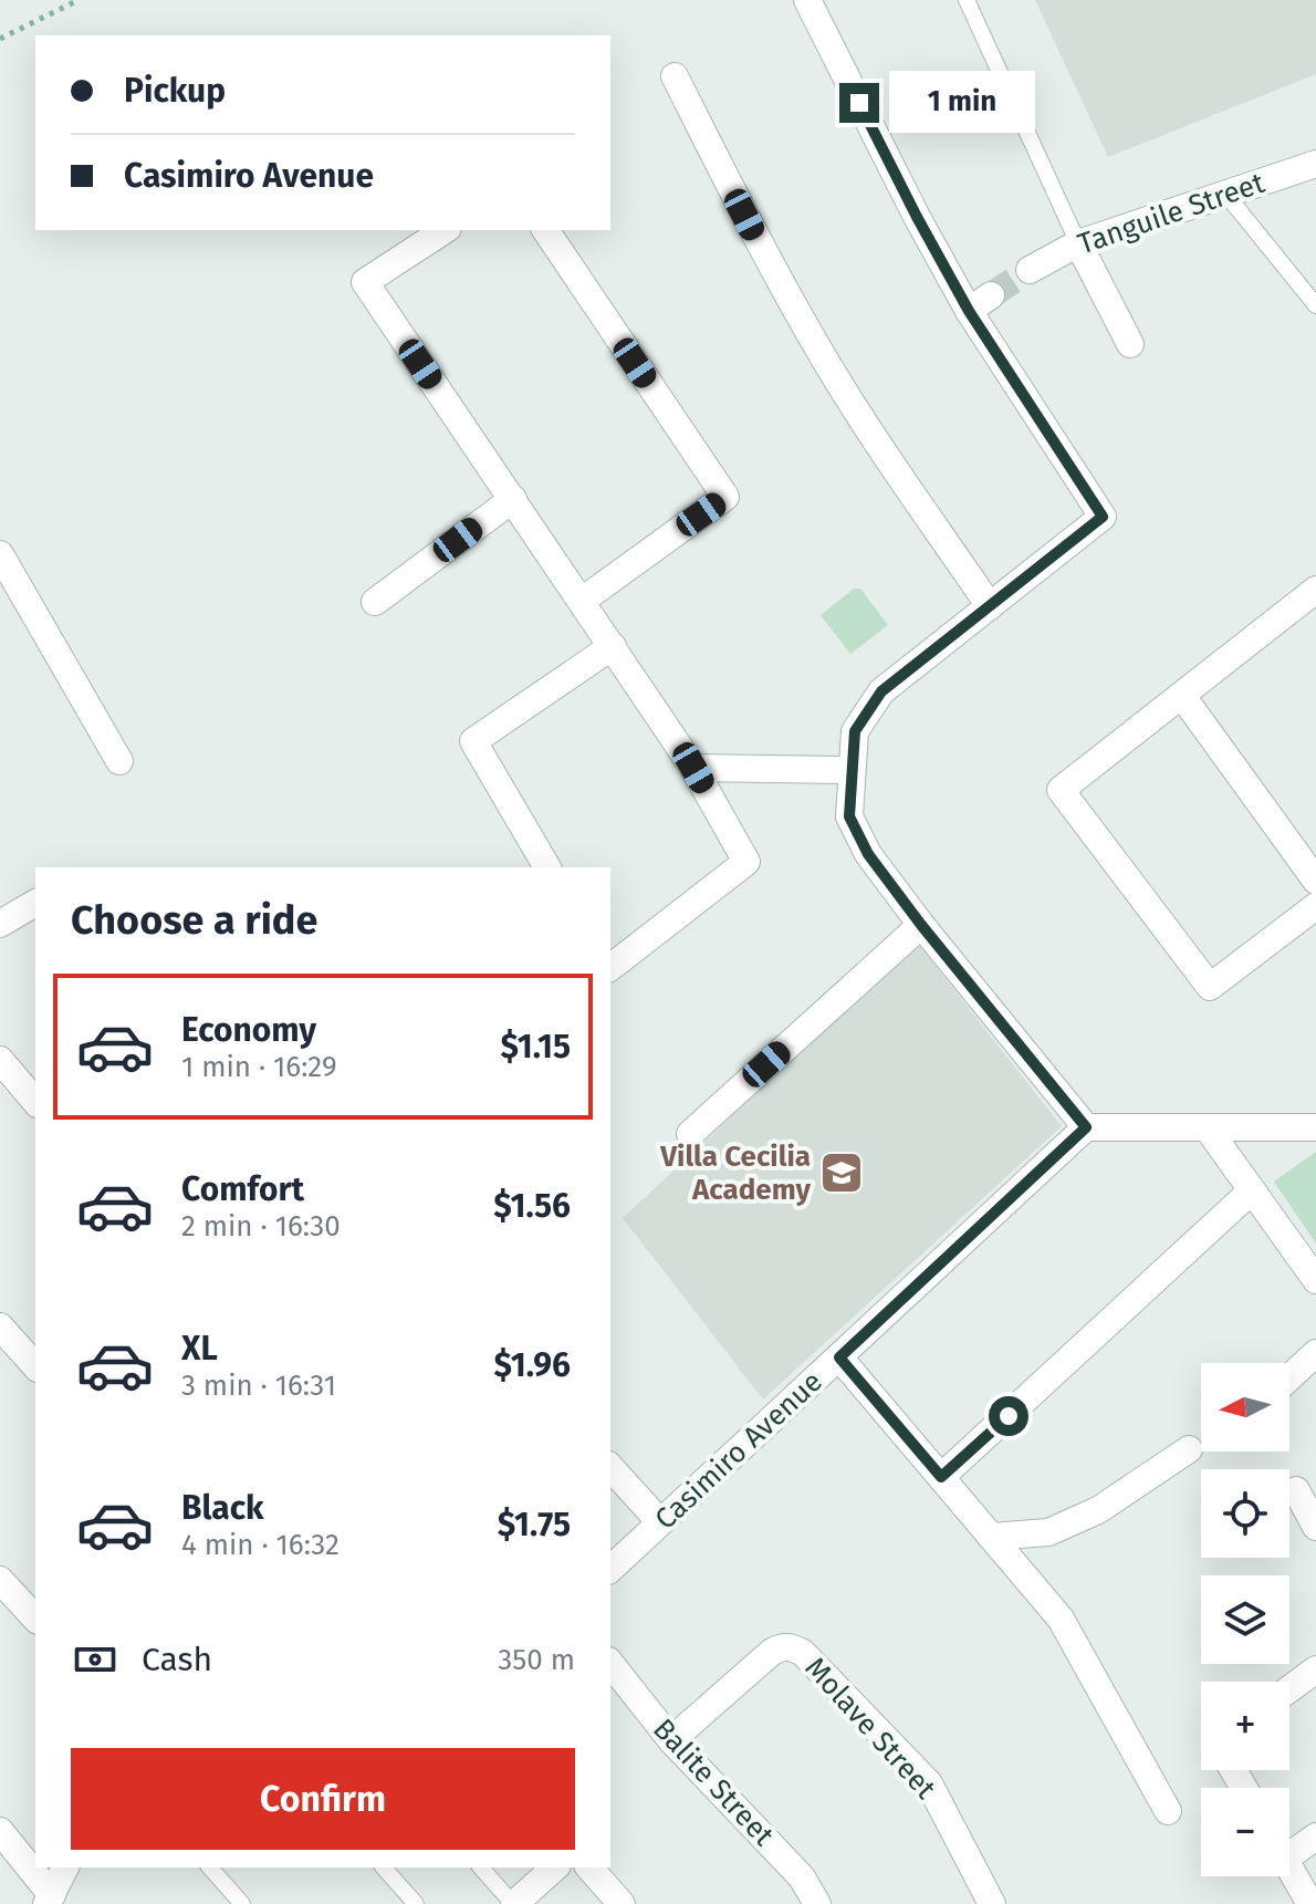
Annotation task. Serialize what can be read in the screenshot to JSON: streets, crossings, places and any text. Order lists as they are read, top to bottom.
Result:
{
  "streets": {
    "street": [
      "Tanguile Street",
      "Casimiro Avenue",
      "Molave Street",
      "Balite Street"
    ]
  },
  "crossings": [
    ["Molave Street", "Balite Street"]
  ],
  "places": {
    "school or university": ["Villa Cecilia Academy"]
  },
  "north": "left",
  "page": {
    "banner": ["Pickup", "Casimiro Avenue"],
    "bubble": "1 min",
    "heading": "Choose a ride",
    "list": [
      {
        "name": "Economy",
        "note": "1 min · 16:29",
        "value": "$1.15"
      },
      {
        "name": "Comfort",
        "note": "2 min · 16:30",
        "value": "$1.56"
      },
      {
        "name": "XL",
        "note": "3 min · 16:31",
        "value": "$1.96"
      },
      {
        "name": "Black",
        "note": "4 min · 16:32",
        "value": "$1.75"
      }
    ],
    "map_buttons": ["+", "−"],
    "pay": ["Cash", "350 m"],
    "buttons": "Confirm"
  }
}
